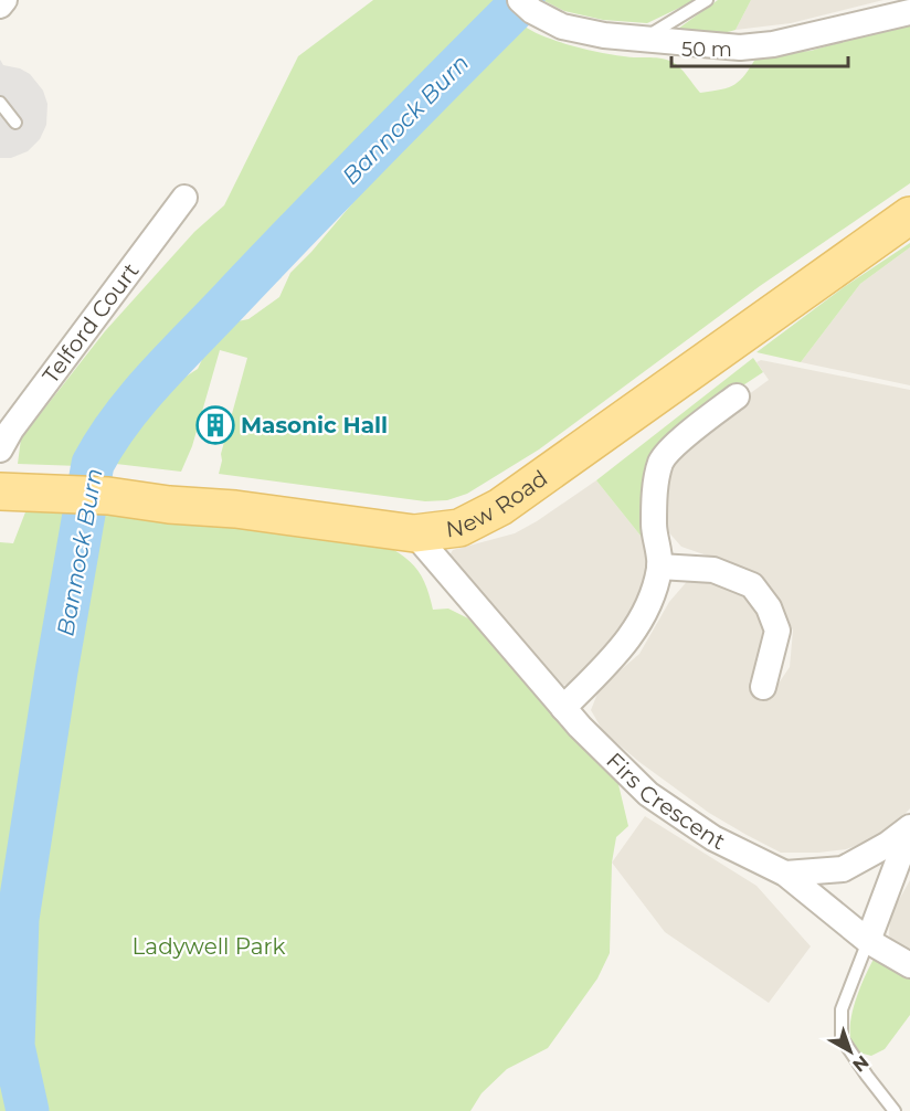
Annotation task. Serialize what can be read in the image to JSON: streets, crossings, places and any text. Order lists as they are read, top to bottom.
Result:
{
  "streets": {
    "main road": ["New Road"],
    "street": ["Telford Court", "Firs Crescent"]
  },
  "crossings": [
    ["New Road", "Firs Crescent"]
  ],
  "water": ["Bannock Burn"],
  "parks": ["Ladywell Park"],
  "places": {
    "building": ["Masonic Hall"]
  },
  "scale_bar": "50 m",
  "north": "bottom right"
}
